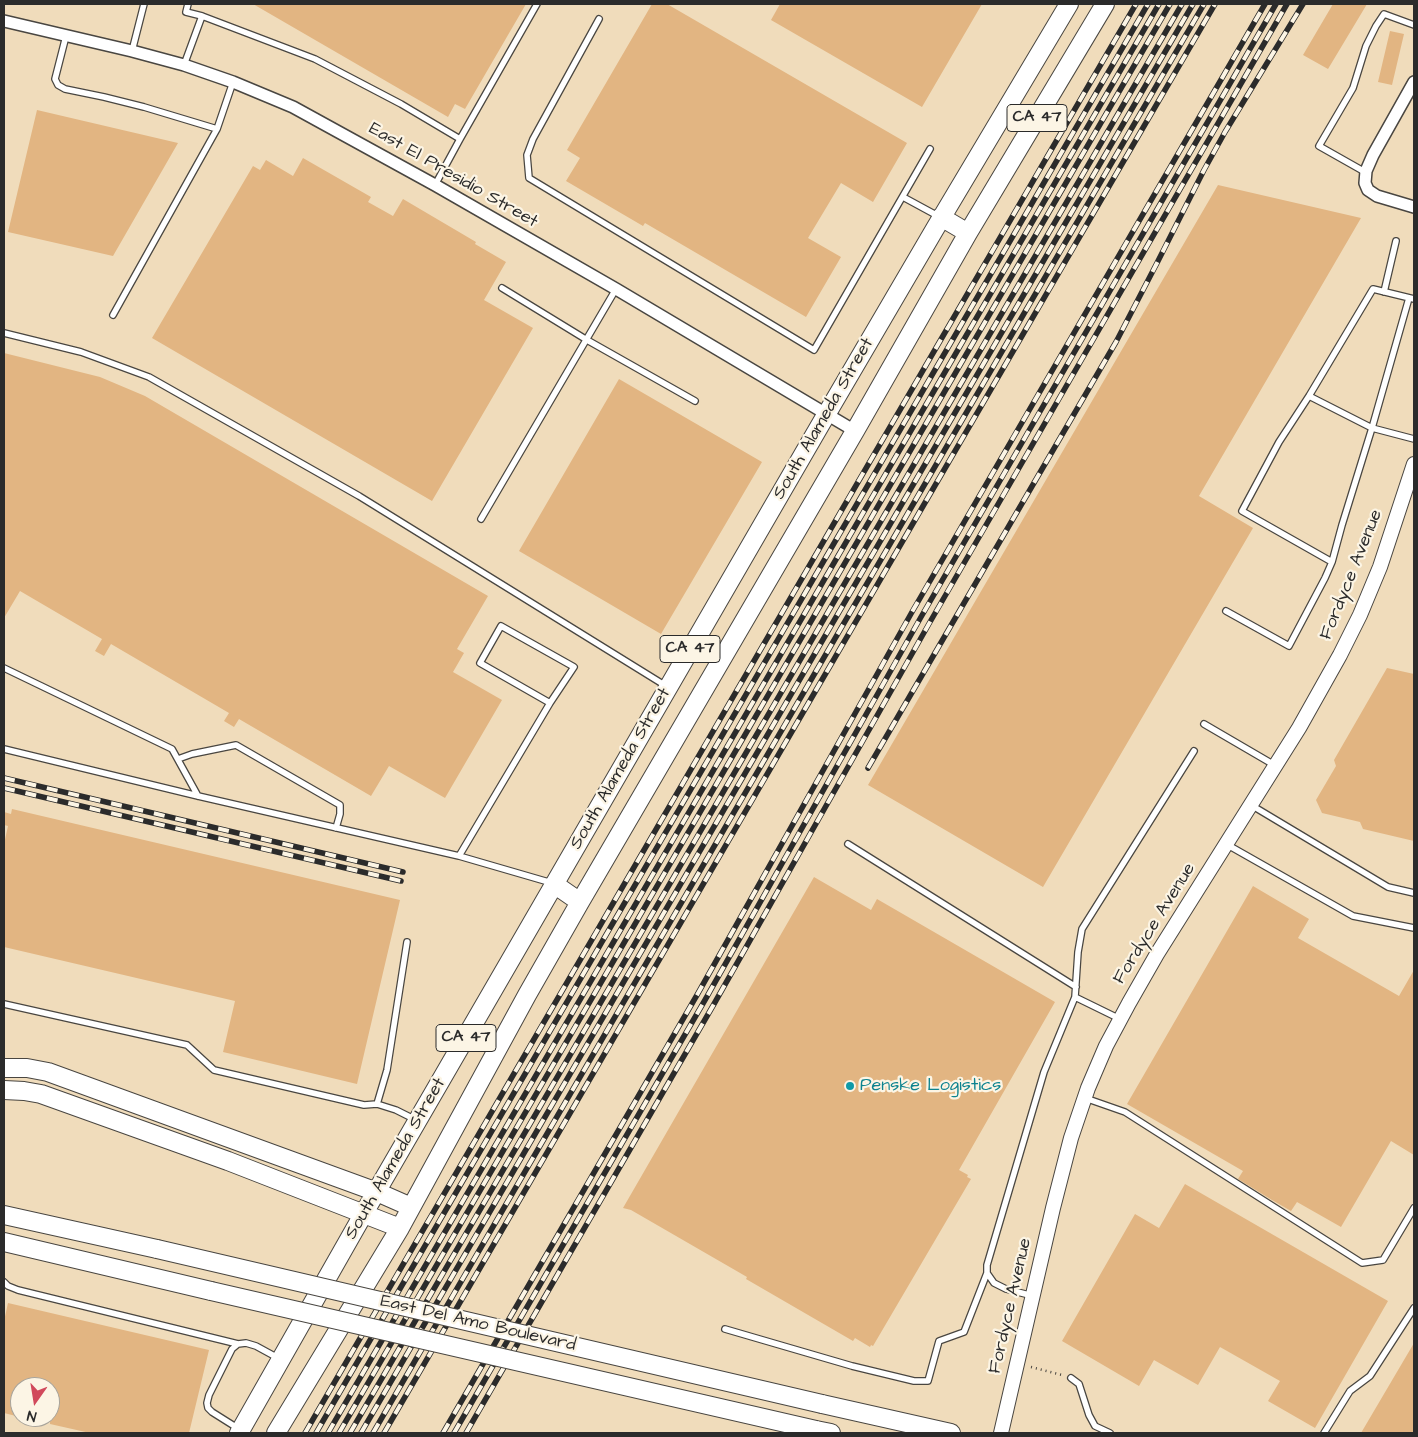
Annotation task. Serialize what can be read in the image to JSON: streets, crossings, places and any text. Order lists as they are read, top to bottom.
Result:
{
  "streets": {
    "main road": ["CA 47", "South Alameda Street", "East Del Amo Boulevard"],
    "street": ["East El Presidio Street", "Fordyce Avenue"]
  },
  "crossings": [
    ["East El Presidio Street", "South Alameda Street"]
  ],
  "places": ["Penske Logistics"],
  "north": "bottom"
}
